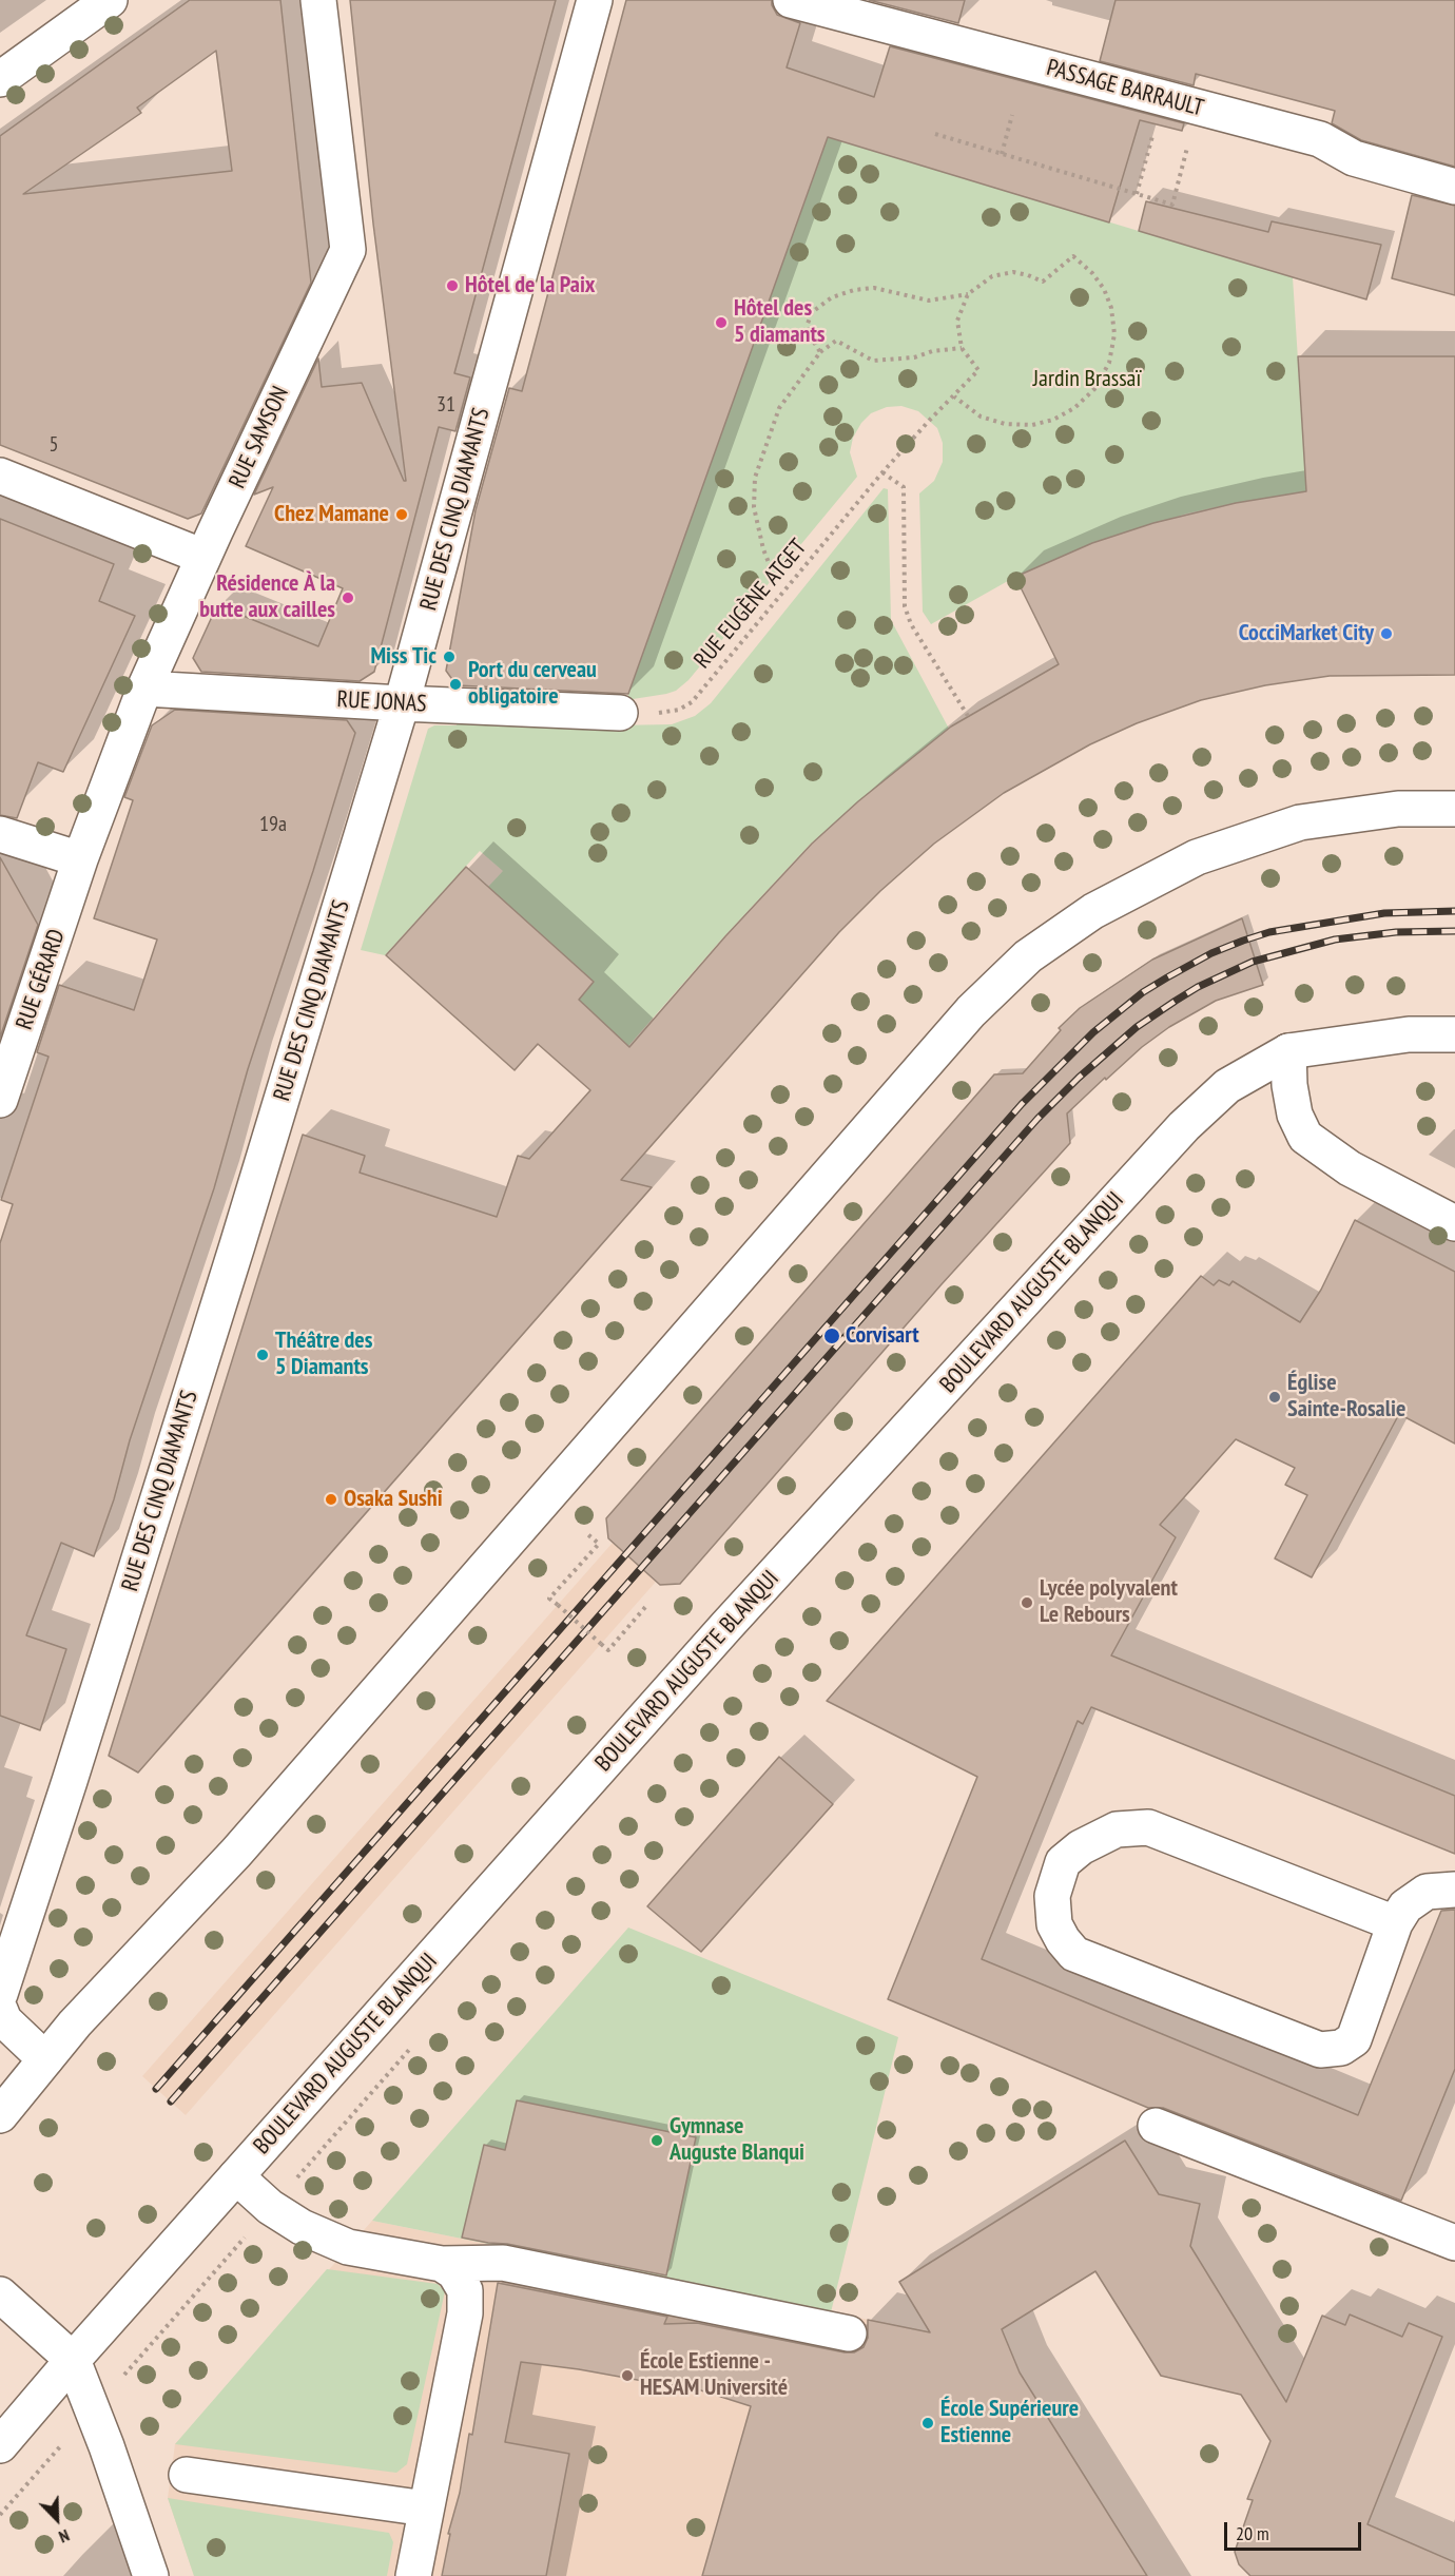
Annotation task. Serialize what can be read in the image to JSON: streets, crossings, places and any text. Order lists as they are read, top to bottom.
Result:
{
  "streets": {
    "street": [
      "PASSAGE BARRAULT",
      "RUE SAMSON",
      "RUE DES CINQ DIAMANTS",
      "RUE JONAS",
      "RUE GÉRARD",
      "BOULEVARD AUGUSTE BLANQUI"
    ],
    "path": ["RUE EUGÈNE ATGET"]
  },
  "crossings": [
    ["RUE SAMSON", "RUE JONAS"],
    ["RUE SAMSON", "RUE GÉRARD"],
    ["RUE DES CINQ DIAMANTS", "RUE JONAS"],
    ["RUE EUGÈNE ATGET", "RUE JONAS"]
  ],
  "parks": ["Jardin Brassaï"],
  "places": [
    "Hôtel de la Paix",
    "Hôtel des 5 diamants",
    "Chez Mamane",
    "Résidence À la butte aux cailles",
    "CocciMarket City",
    "Miss Tic",
    "Port du cerveau obligatoire",
    "Corvisart",
    "Théâtre des 5 Diamants",
    "Église Sainte-Rosalie",
    "Osaka Sushi",
    "Lycée polyvalent Le Rebours",
    "Gymnase Auguste Blanqui",
    "École Estienne - HESAM Université",
    "École Supérieure Estienne"
  ],
  "house_numbers": ["31", "5", "19a"],
  "scale_bar": "20 m",
  "north": "bottom right"
}
